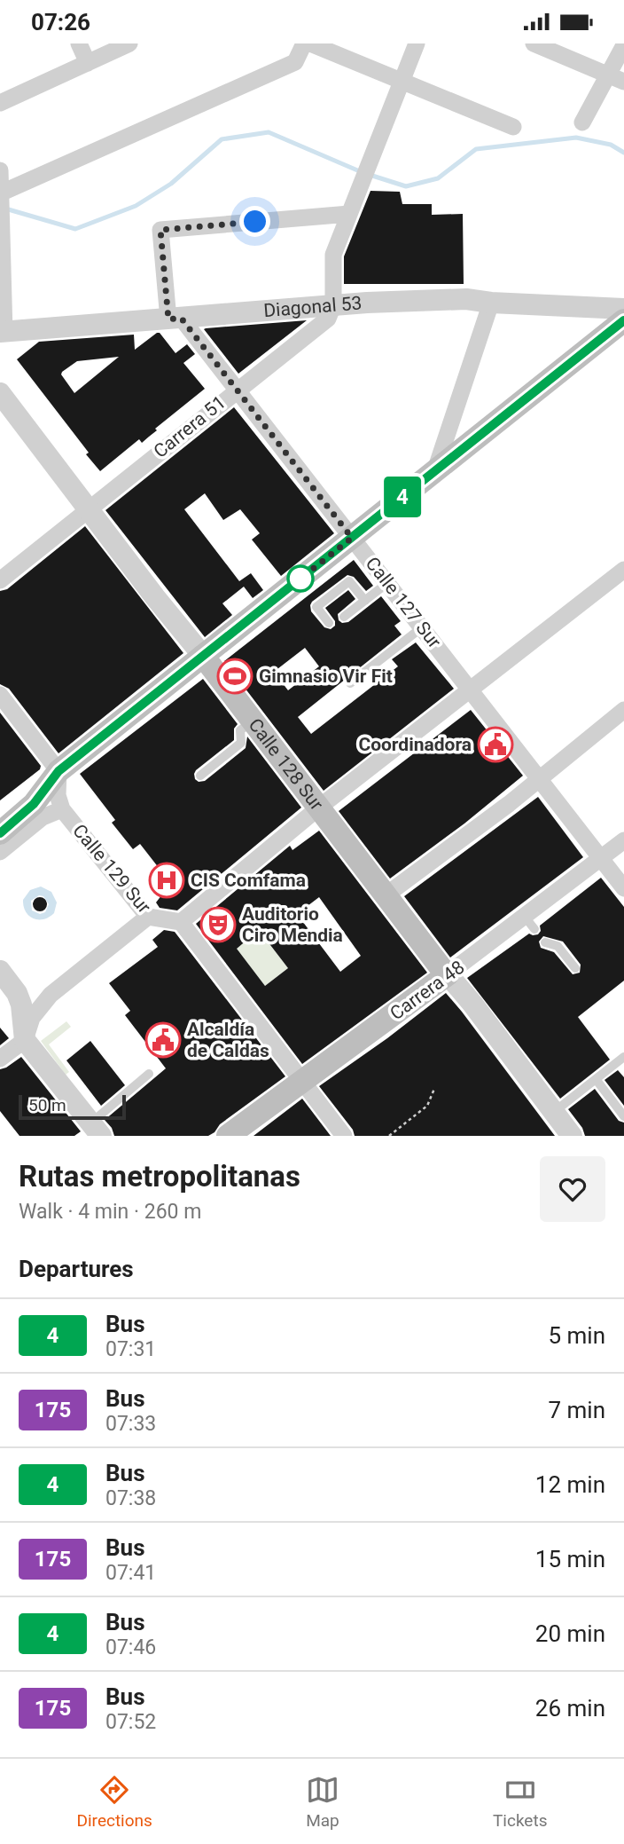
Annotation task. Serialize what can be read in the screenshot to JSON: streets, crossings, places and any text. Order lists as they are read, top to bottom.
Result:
{
  "streets": {
    "main road": ["Calle 128 Sur", "Carrera 48"],
    "street": [
      "Diagonal 53",
      "Carrera 51",
      "Calle 127 Sur",
      "Calle 129 Sur"
    ]
  },
  "crossings": [
    ["Diagonal 53", "Carrera 51"],
    ["Diagonal 53", "Calle 127 Sur"],
    ["Carrera 51", "Calle 127 Sur"],
    ["Carrera 51", "Calle 128 Sur"],
    ["Calle 127 Sur", "Carrera 48"],
    ["Calle 128 Sur", "Carrera 48"]
  ],
  "places": {
    "sports": ["Gimnasio Vir Fit"],
    "public building": ["Coordinadora", "Alcaldía de Caldas"],
    "hospital": ["CIS Comfama"],
    "theatre": ["Auditorio Ciro Mendia"]
  },
  "lines": ["bus line 4"],
  "scale_bar": "50 m",
  "page": {
    "status": "07:26",
    "on_map": "4",
    "scale": "50 m",
    "heading": [
      ["Rutas metropolitanas", "Walk · 4 min · 260 m"],
      "Departures"
    ],
    "list": [
      {
        "mark": "4",
        "name": "Bus",
        "note": "07:31",
        "value": "5 min"
      },
      {
        "mark": "175",
        "name": "Bus",
        "note": "07:33",
        "value": "7 min"
      },
      {
        "mark": "4",
        "name": "Bus",
        "note": "07:38",
        "value": "12 min"
      },
      {
        "mark": "175",
        "name": "Bus",
        "note": "07:41",
        "value": "15 min"
      },
      {
        "mark": "4",
        "name": "Bus",
        "note": "07:46",
        "value": "20 min"
      },
      {
        "mark": "175",
        "name": "Bus",
        "note": "07:52",
        "value": "26 min"
      }
    ],
    "tabs": ["Directions", "Map", "Tickets"]
  }
}
